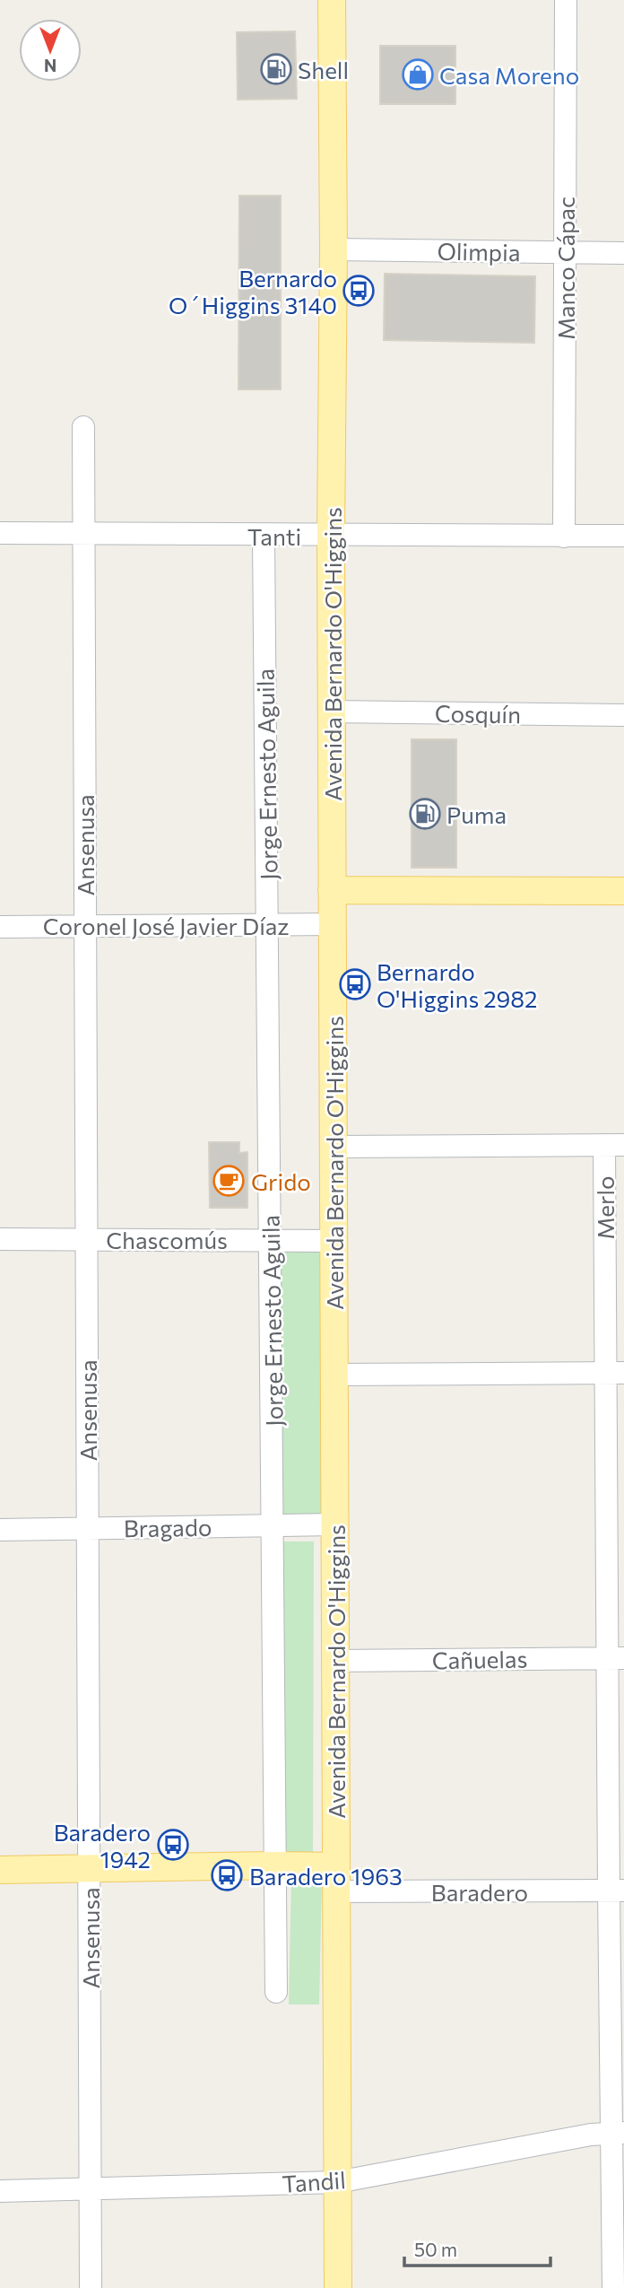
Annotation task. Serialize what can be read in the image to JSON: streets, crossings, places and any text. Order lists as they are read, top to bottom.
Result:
{
  "streets": {
    "main road": ["Avenida Bernardo O'Higgins"],
    "street": [
      "Olimpia",
      "Manco Cápac",
      "Tanti",
      "Cosquín",
      "Jorge Ernesto Aguila",
      "Ansenusa",
      "Coronel José Javier Díaz",
      "Merlo",
      "Chascomús",
      "Bragado",
      "Cañuelas",
      "Baradero",
      "Tandil"
    ]
  },
  "crossings": [
    ["Olimpia", "Manco Cápac"],
    ["Olimpia", "Avenida Bernardo O'Higgins"],
    ["Manco Cápac", "Tanti"],
    ["Tanti", "Avenida Bernardo O'Higgins"],
    ["Tanti", "Jorge Ernesto Aguila"],
    ["Tanti", "Ansenusa"],
    ["Avenida Bernardo O'Higgins", "Cosquín"],
    ["Avenida Bernardo O'Higgins", "Coronel José Javier Díaz"],
    ["Avenida Bernardo O'Higgins", "Chascomús"],
    ["Avenida Bernardo O'Higgins", "Bragado"],
    ["Avenida Bernardo O'Higgins", "Cañuelas"],
    ["Avenida Bernardo O'Higgins", "Baradero"],
    ["Avenida Bernardo O'Higgins", "Tandil"],
    ["Jorge Ernesto Aguila", "Coronel José Javier Díaz"],
    ["Jorge Ernesto Aguila", "Chascomús"],
    ["Jorge Ernesto Aguila", "Bragado"],
    ["Ansenusa", "Coronel José Javier Díaz"],
    ["Ansenusa", "Chascomús"],
    ["Ansenusa", "Bragado"],
    ["Ansenusa", "Tandil"],
    ["Merlo", "Cañuelas"],
    ["Merlo", "Baradero"],
    ["Merlo", "Tandil"]
  ],
  "places": {
    "fuel station": ["Shell", "Puma"],
    "shop": ["Casa Moreno"],
    "bus stop": [
      "Bernardo O´Higgins 3140",
      "Bernardo O'Higgins 2982",
      "Baradero 1942",
      "Baradero 1963"
    ],
    "cafe": ["Grido"]
  },
  "scale_bar": "50 m",
  "north": "bottom"
}
